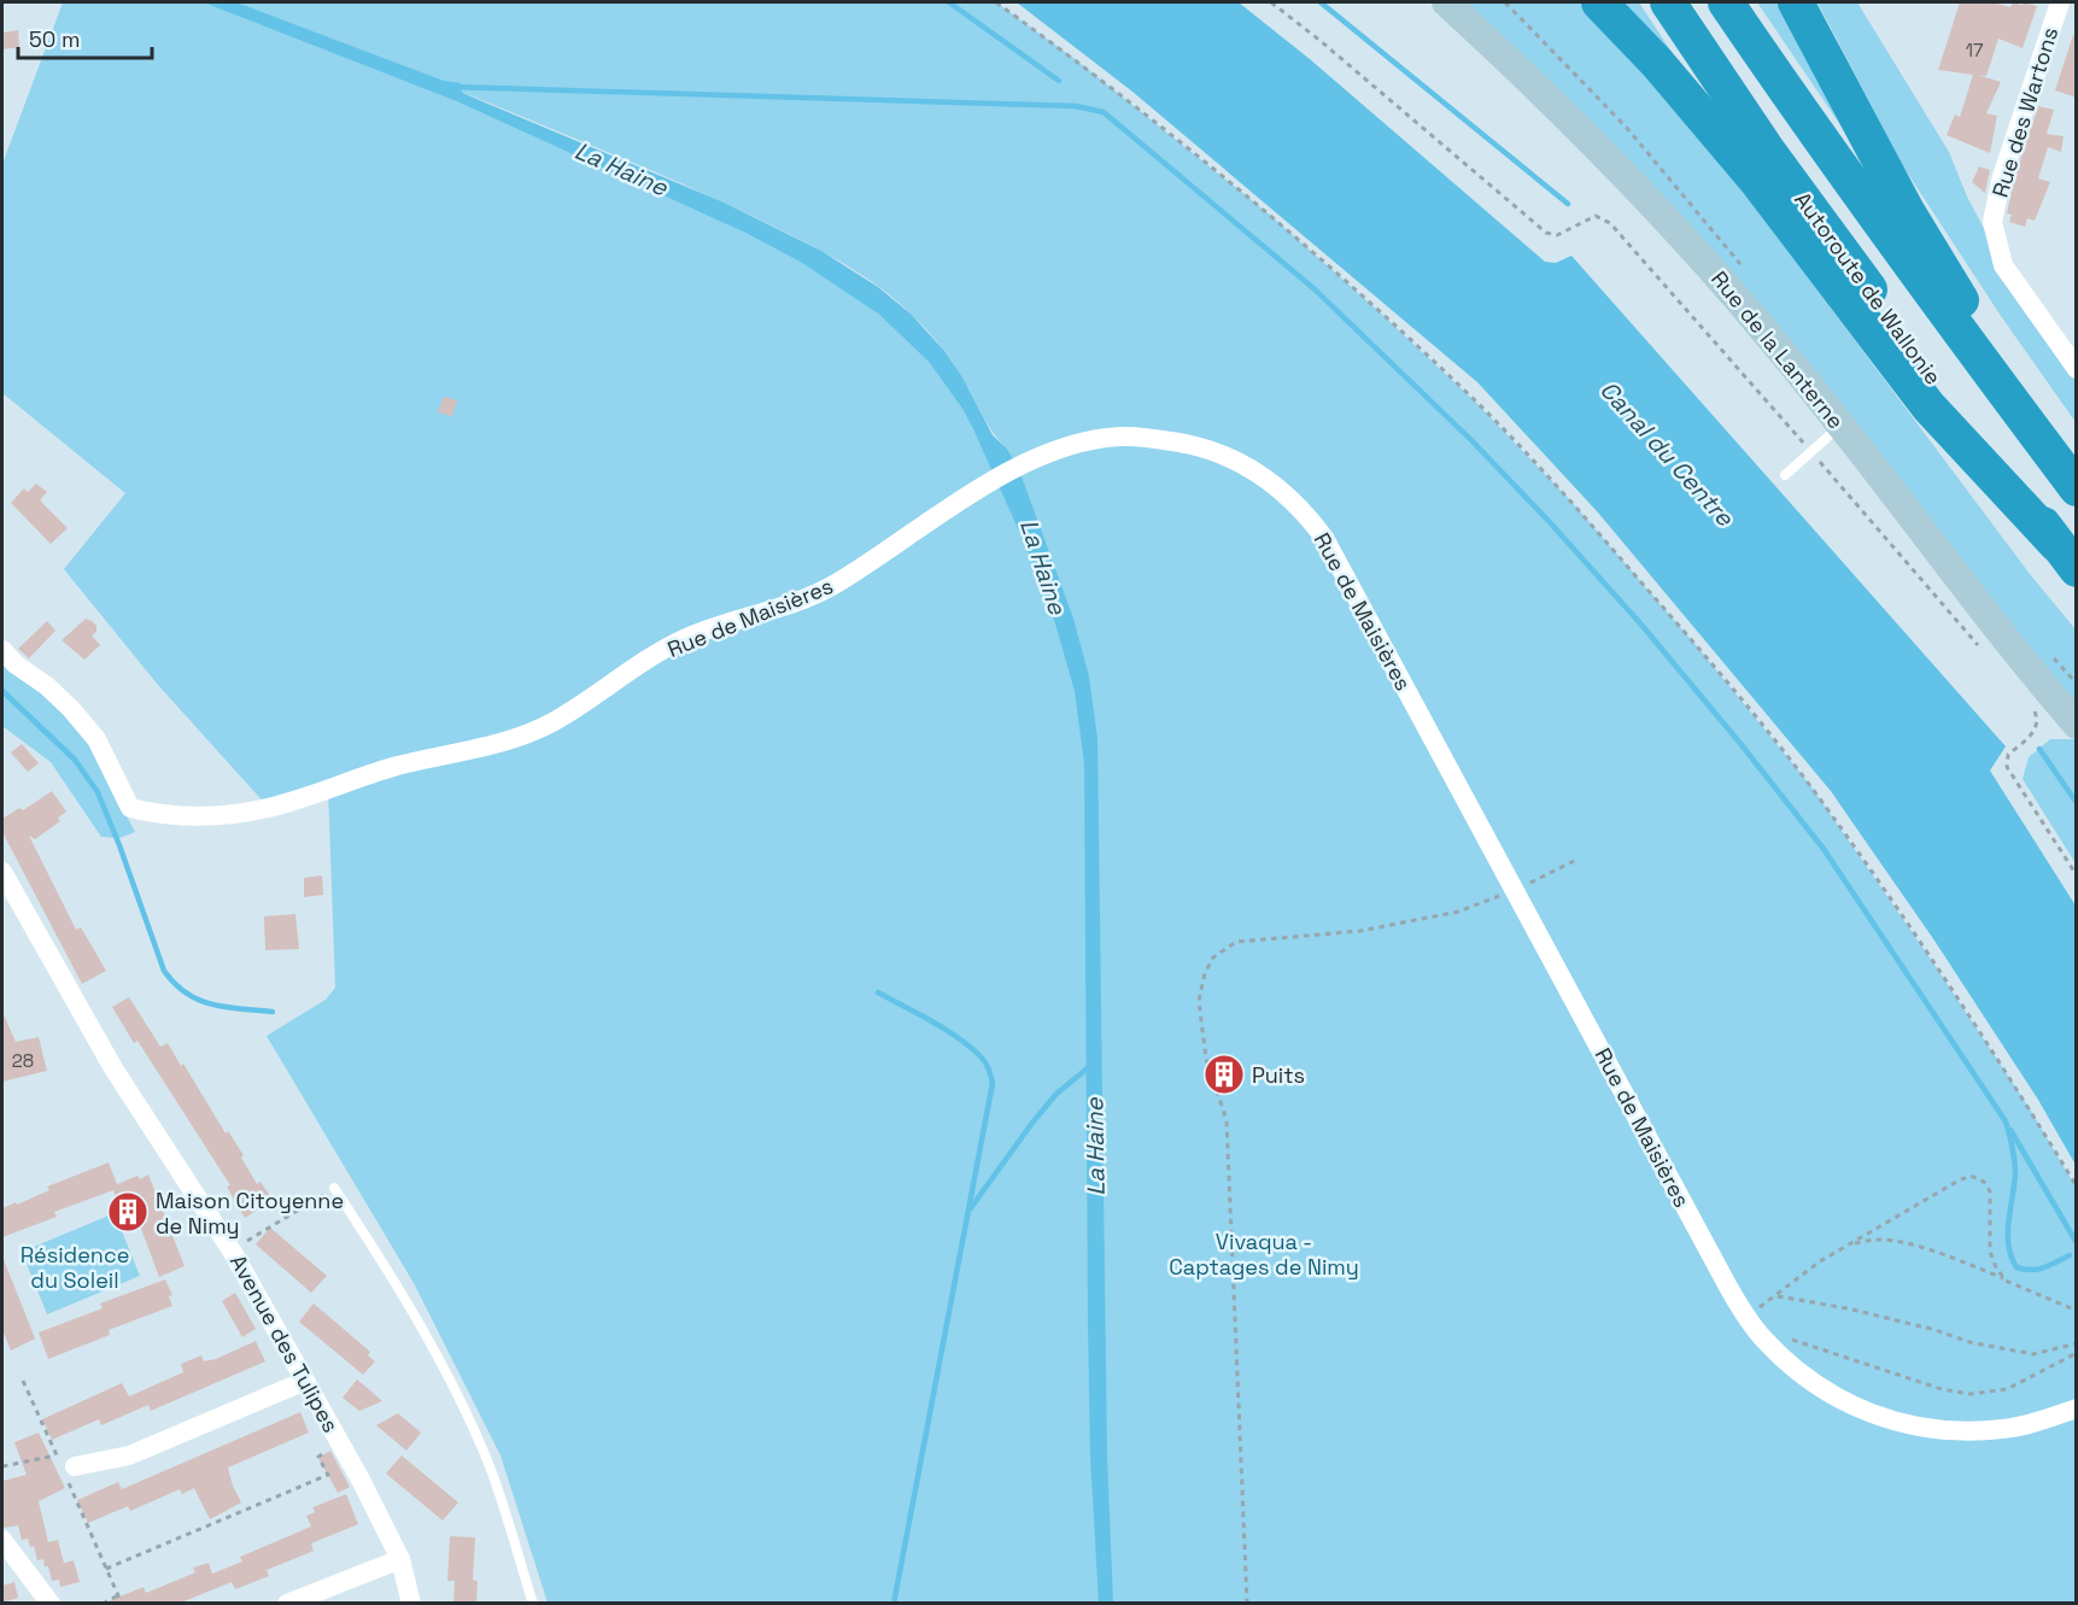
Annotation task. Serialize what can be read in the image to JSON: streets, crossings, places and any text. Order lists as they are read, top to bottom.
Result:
{
  "streets": {
    "highway": ["Autoroute de Wallonie"],
    "main road": ["Rue de la Lanterne"],
    "street": ["Rue des Wartons", "Rue de Maisières", "Avenue des Tulipes"]
  },
  "water": ["La Haine", "Canal du Centre"],
  "parks": ["Vivaqua - Captages de Nimy", "Résidence du Soleil"],
  "places": {
    "building": ["Puits", "Maison Citoyenne de Nimy"]
  },
  "house_numbers": ["17", "28"],
  "scale_bar": "50 m"
}
